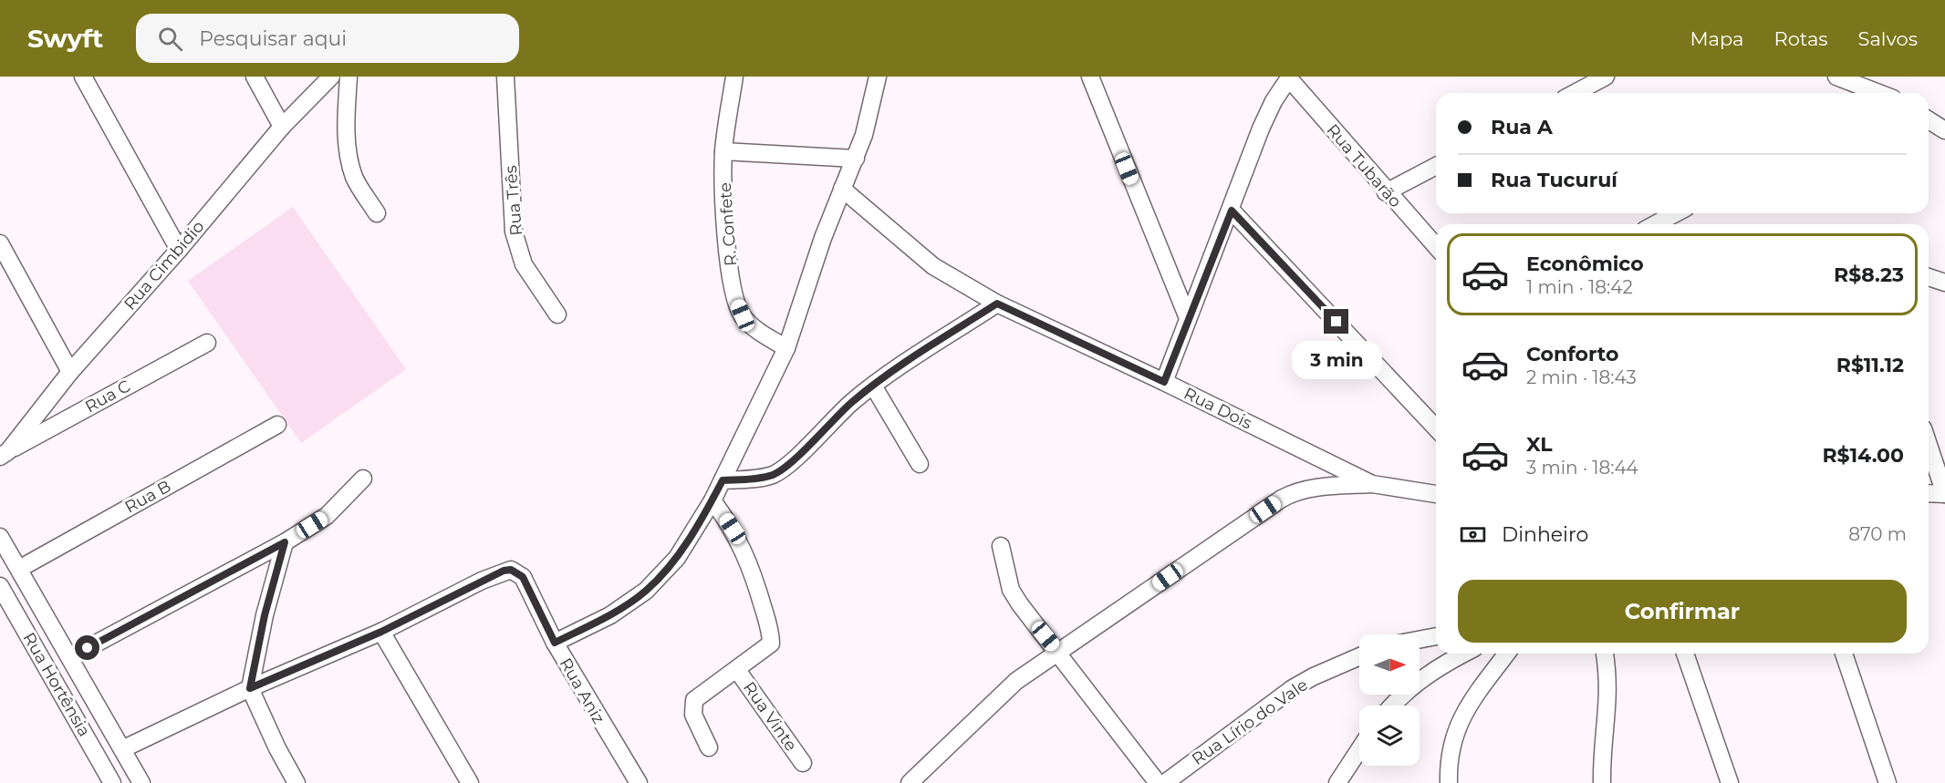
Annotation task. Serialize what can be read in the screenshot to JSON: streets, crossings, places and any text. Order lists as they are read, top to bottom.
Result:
{
  "streets": {
    "street": [
      "Rua Tubarão",
      "Rua Três",
      "R. Confete",
      "Rua Cimbidio",
      "Rua C",
      "Rua Dois",
      "Rua B",
      "Rua Hortênsia",
      "Rua Aniz",
      "Rua Vinte",
      "Rua Lírio do Vale"
    ]
  },
  "crossings": [
    ["Rua Cimbidio", "Rua C"],
    ["Rua B", "Rua Hortênsia"]
  ],
  "north": "right",
  "page": {
    "header": "Swyft",
    "search": "Pesquisar aqui",
    "nav": ["Mapa", "Rotas", "Salvos"],
    "banner": ["Rua A", "Rua Tucuruí"],
    "list": [
      {
        "name": "Econômico",
        "note": "1 min · 18:42",
        "value": "R$8.23"
      },
      {
        "name": "Conforto",
        "note": "2 min · 18:43",
        "value": "R$11.12"
      },
      {
        "name": "XL",
        "note": "3 min · 18:44",
        "value": "R$14.00"
      }
    ],
    "bubble": "3 min",
    "pay": ["Dinheiro", "870 m"],
    "buttons": "Confirmar"
  }
}
